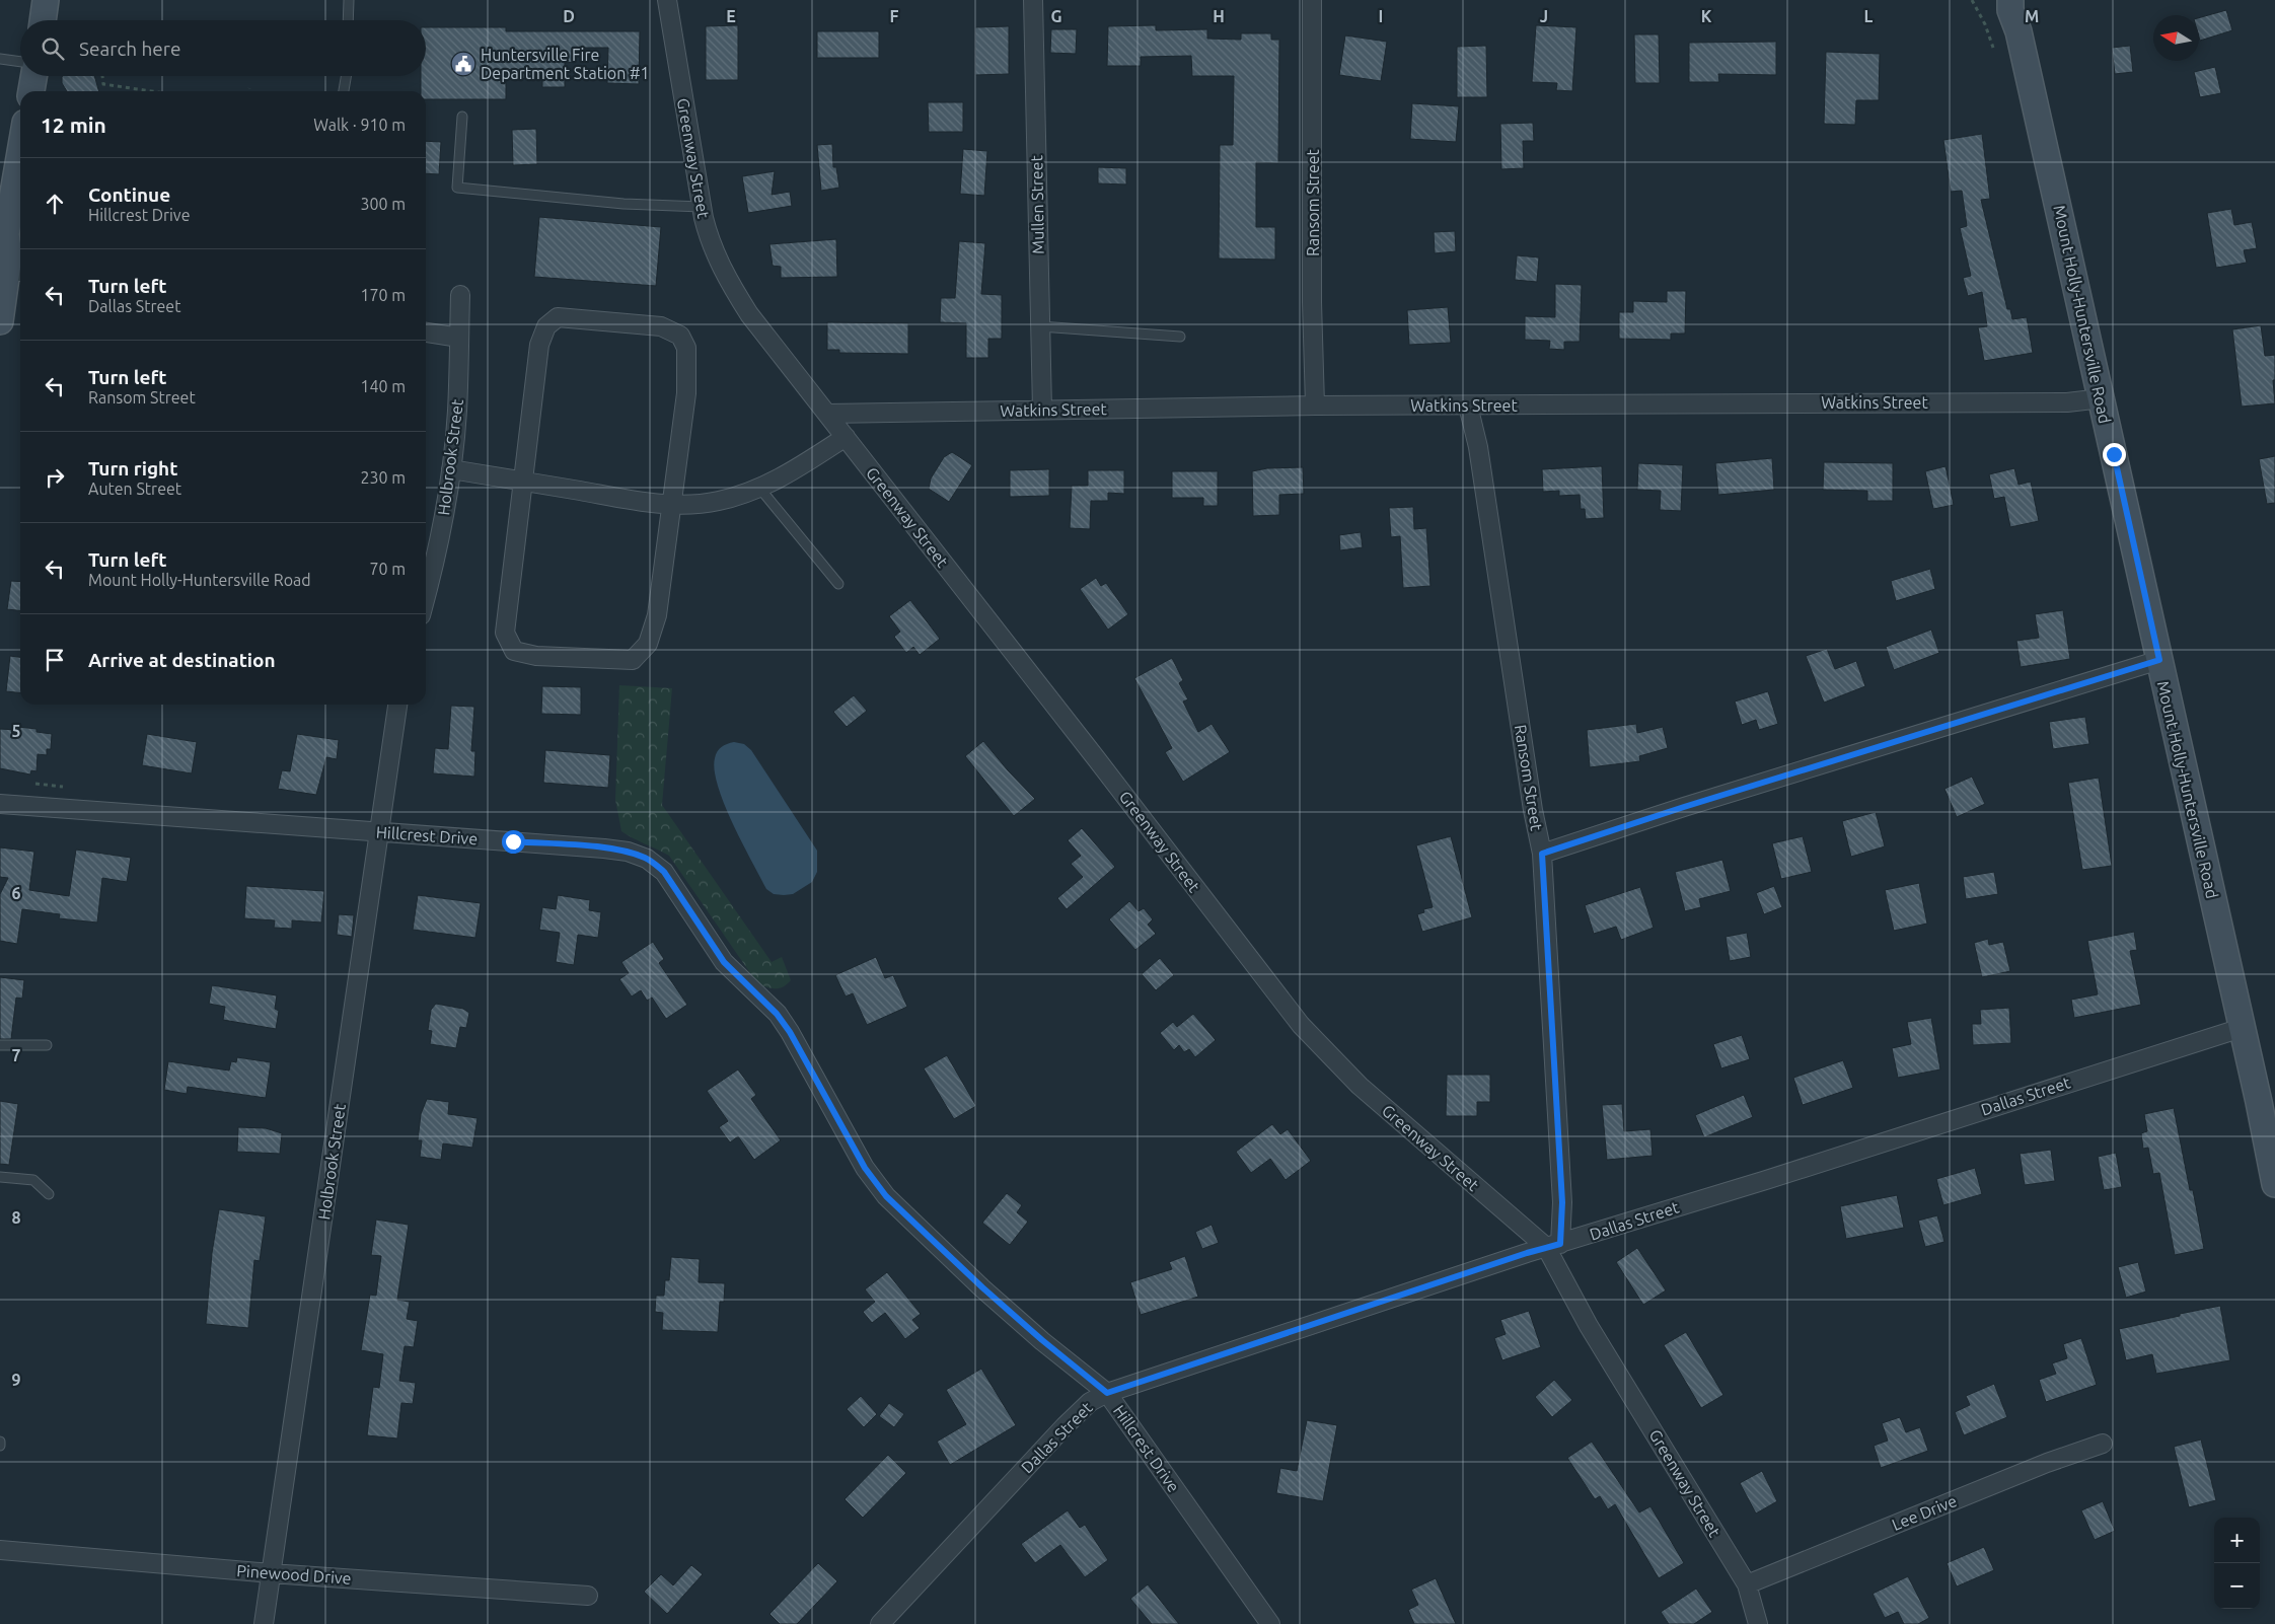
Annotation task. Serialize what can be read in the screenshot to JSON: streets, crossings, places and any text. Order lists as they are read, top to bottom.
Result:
{
  "streets": {
    "main road": ["Mount Holly-Huntersville Road"],
    "street": [
      "Greenway Street",
      "Ransom Street",
      "Mullen Street",
      "Watkins Street",
      "Holbrook Street",
      "Hillcrest Drive",
      "Dallas Street",
      "Lee Drive",
      "Pinewood Drive"
    ]
  },
  "crossings": [
    ["Greenway Street", "Ransom Street"],
    ["Greenway Street", "Watkins Street"],
    ["Greenway Street", "Dallas Street"],
    ["Greenway Street", "Lee Drive"],
    ["Ransom Street", "Watkins Street"],
    ["Ransom Street", "Dallas Street"],
    ["Mullen Street", "Watkins Street"],
    ["Mount Holly-Huntersville Road", "Watkins Street"],
    ["Mount Holly-Huntersville Road", "Dallas Street"],
    ["Holbrook Street", "Hillcrest Drive"],
    ["Holbrook Street", "Pinewood Drive"],
    ["Hillcrest Drive", "Dallas Street"]
  ],
  "places": {
    "public building": ["Huntersville Fire Department Station #1"]
  },
  "north": "left",
  "page": {
    "search": "Search here",
    "heading": ["12 min", "Walk · 910 m"],
    "list": [
      ["Continue", "Hillcrest Drive", "300 m"],
      ["Turn left", "Dallas Street", "170 m"],
      ["Turn left", "Ransom Street", "140 m"],
      ["Turn right", "Auten Street", "230 m"],
      ["Turn left", "Mount Holly-Huntersville Road", "70 m"],
      "Arrive at destination"
    ],
    "map_buttons": ["+", "−"]
  },
  "grid": {
    "columns": [
      "D",
      "E",
      "F",
      "G",
      "H",
      "I",
      "J",
      "K",
      "L",
      "M"
    ],
    "rows": [
      "5",
      "6",
      "7",
      "8",
      "9"
    ]
  }
}
